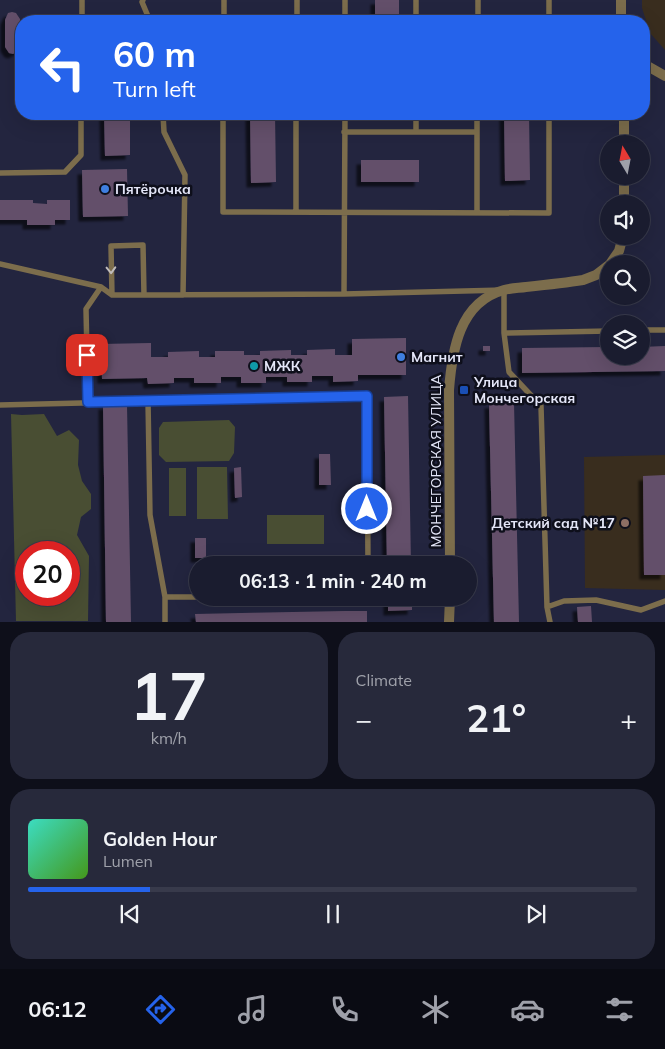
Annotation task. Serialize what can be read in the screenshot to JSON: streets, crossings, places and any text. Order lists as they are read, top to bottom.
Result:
{
  "streets": {
    "street": ["МОНЧЕГОРСКАЯ УЛИЦА"]
  },
  "places": {
    "other": [
      "Пятёрочка",
      "Магнит",
      "МЖК",
      "Детский сад №17"
    ],
    "transit": ["Улица Мончегорская"]
  },
  "north": "top",
  "page": {
    "turn": ["60 m", "Turn left"],
    "limit": "20",
    "trip": "06:13 · 1 min · 240 m",
    "tile": [
      ["17", "km/h"],
      "Climate"
    ],
    "heat": ["−", "21°", "+"],
    "song": ["Golden Hour", "Lumen"],
    "tabs": "06:12"
  }
}
